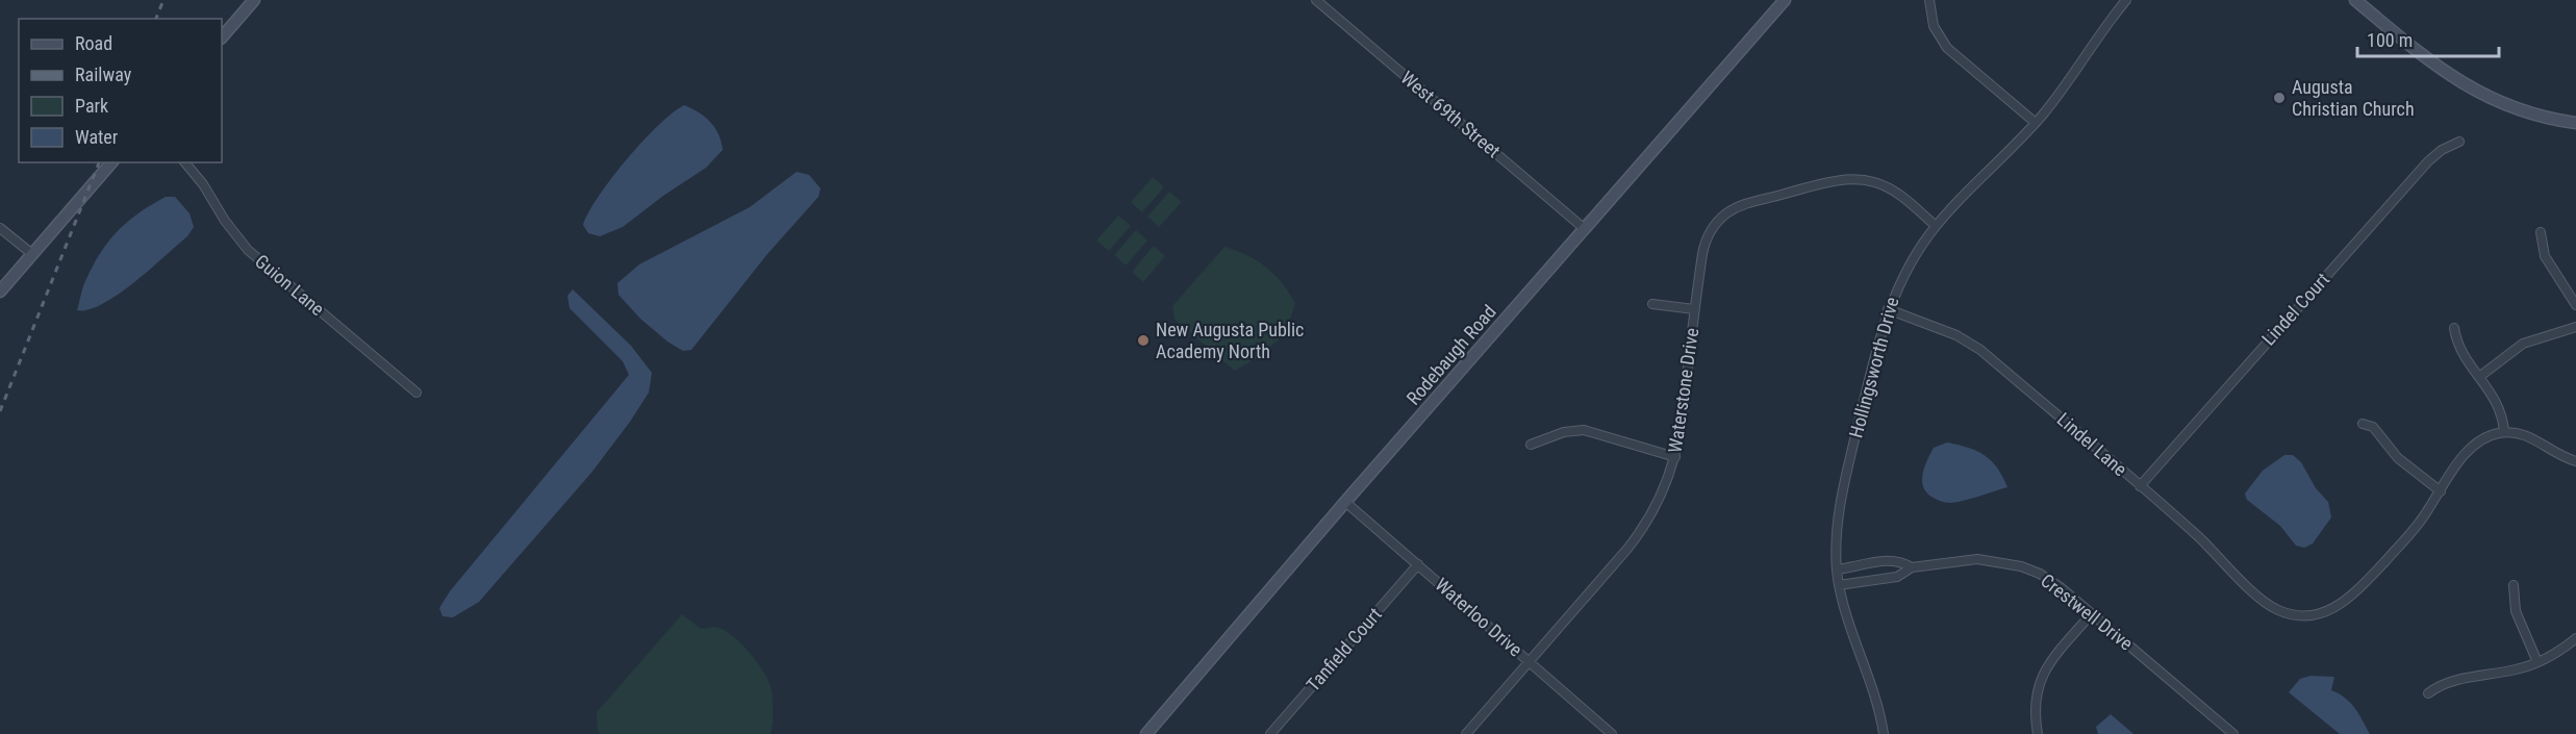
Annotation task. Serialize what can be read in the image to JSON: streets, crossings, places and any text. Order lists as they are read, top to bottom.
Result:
{
  "streets": {
    "street": [
      "West 69th Street",
      "Guion Lane",
      "Lindel Court",
      "Rodebaugh Road",
      "Hollingsworth Drive",
      "Waterstone Drive",
      "Lindel Lane",
      "Crestwell Drive",
      "Waterloo Drive",
      "Tanfield Court"
    ]
  },
  "crossings": [
    ["West 69th Street", "Rodebaugh Road"],
    ["Lindel Court", "Lindel Lane"],
    ["Rodebaugh Road", "Waterloo Drive"],
    ["Hollingsworth Drive", "Waterstone Drive"],
    ["Hollingsworth Drive", "Lindel Lane"],
    ["Hollingsworth Drive", "Crestwell Drive"],
    ["Waterstone Drive", "Waterloo Drive"],
    ["Waterloo Drive", "Tanfield Court"]
  ],
  "places": ["Augusta Christian Church", "New Augusta Public Academy North"],
  "legend": [
    "Road",
    "Railway",
    "Park",
    "Water"
  ],
  "scale_bar": "100 m"
}
